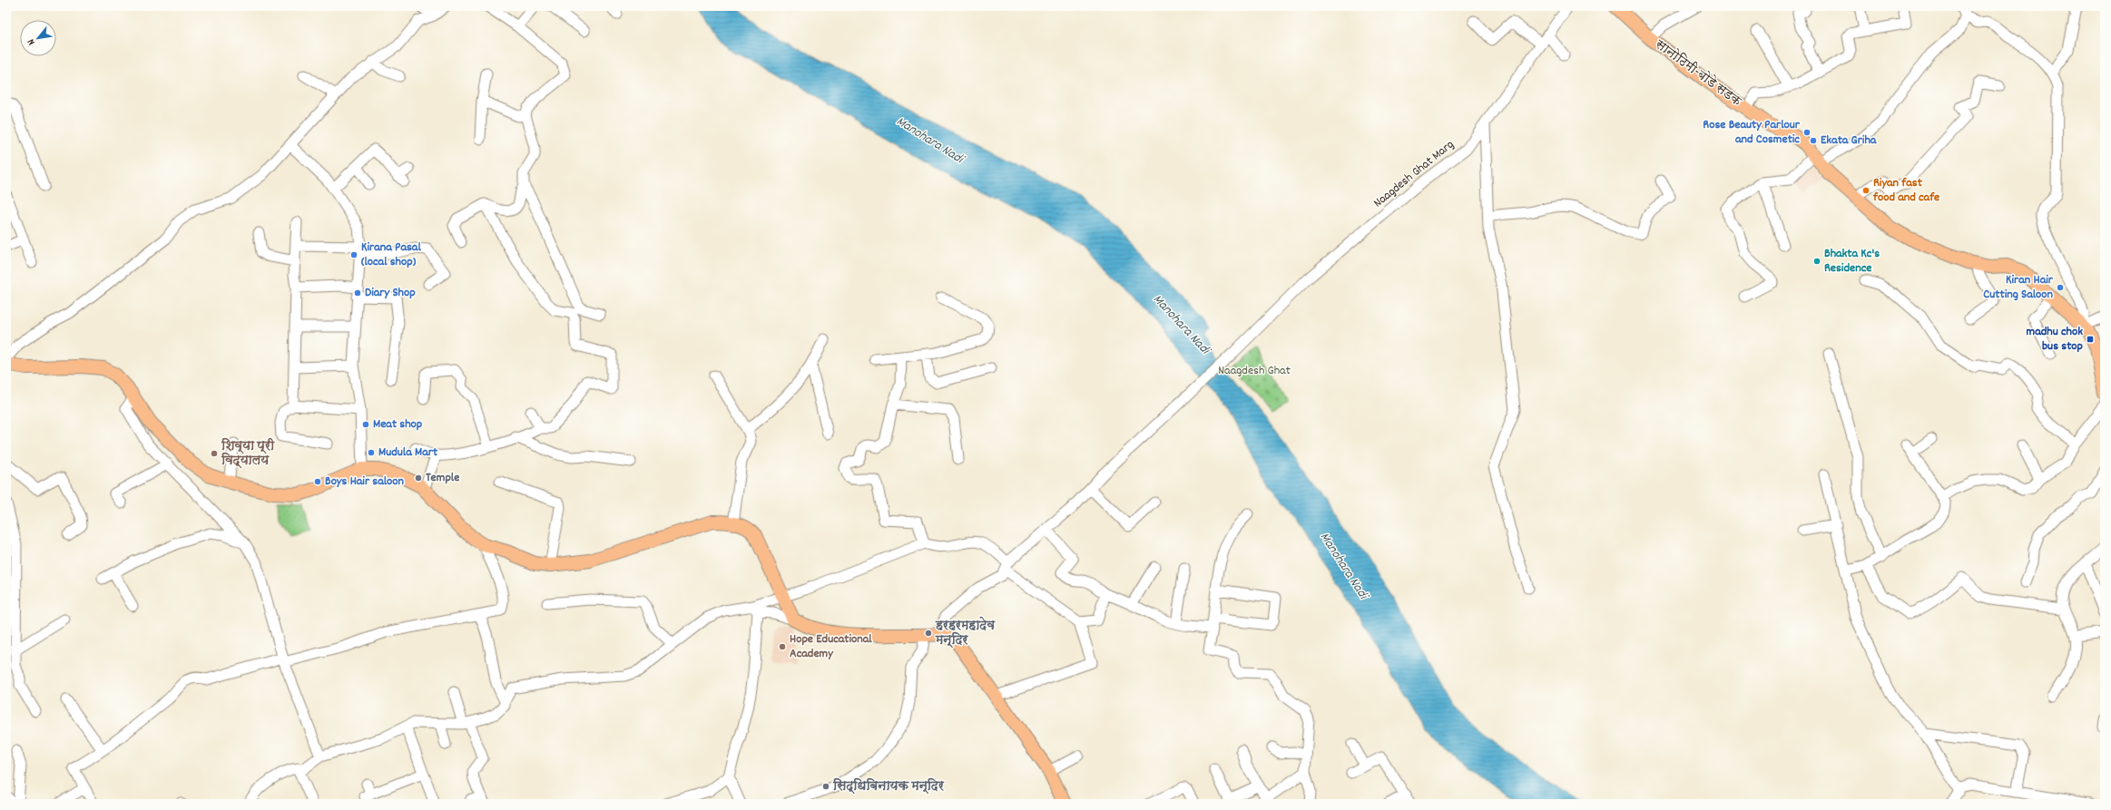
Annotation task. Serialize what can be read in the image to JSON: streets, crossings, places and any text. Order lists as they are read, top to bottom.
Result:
{
  "streets": {
    "main road": ["सानोठिमी-बोडे सडक"],
    "street": ["Naagdesh Ghat Marg"]
  },
  "water": ["Manohara Nadi"],
  "parks": ["Naagdesh Ghat"],
  "places": {
    "other": [
      "Rose Beauty Parlour and Cosmetic",
      "Ekata Griha",
      "Riyan fast food and cafe",
      "Kirana Pasal (local shop)",
      "Bhakta Kc's Residence",
      "Kiran Hair Cutting Saloon",
      "Diary Shop",
      "Meat shop",
      "Mudula Mart",
      "शिव्या प्री विद्यालय",
      "Temple",
      "Boys Hair saloon",
      "हरहरमहादेव मन्दिर",
      "Hope Educational Academy",
      "सिद्धिबिनायक मन्दिर"
    ],
    "transit": ["madhu chok bus stop"]
  },
  "north": "bottom left"
}
